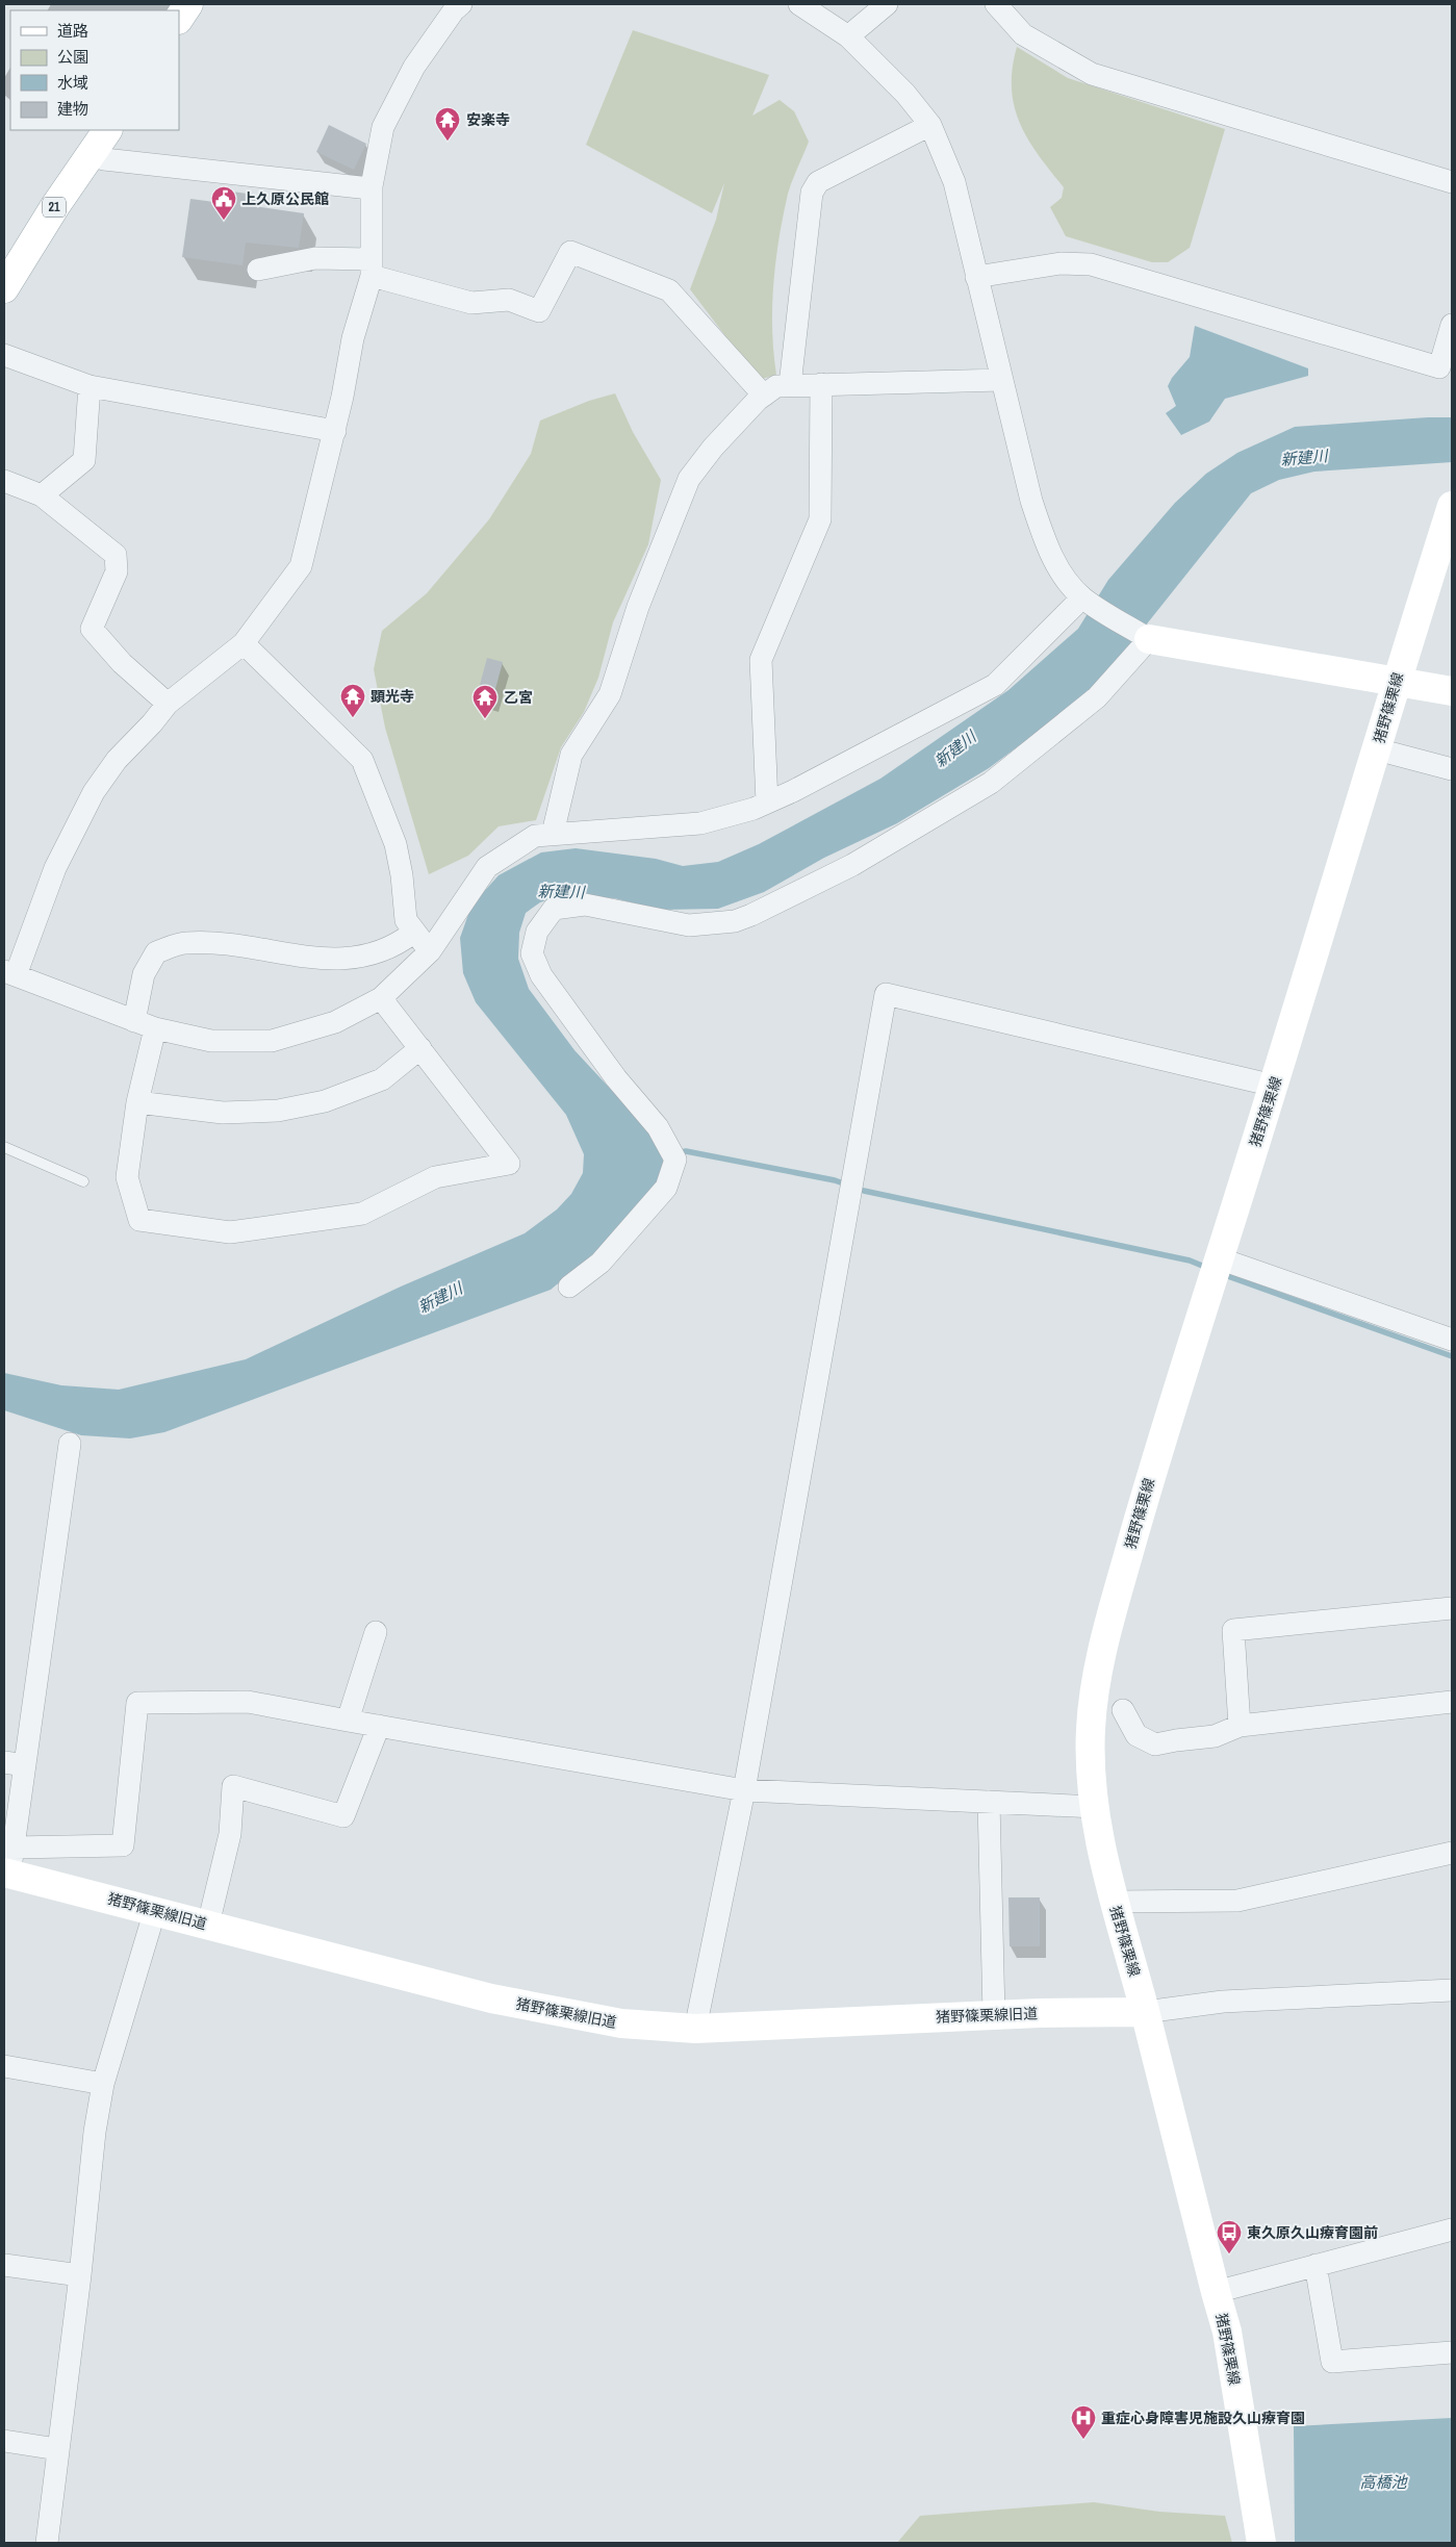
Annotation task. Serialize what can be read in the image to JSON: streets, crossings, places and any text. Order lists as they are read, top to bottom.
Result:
{
  "streets": {
    "main road": ["21", "猪野篠栗線", "猪野篠栗線旧道"]
  },
  "crossings": [
    ["猪野篠栗線", "猪野篠栗線旧道"]
  ],
  "water": ["新建川", "高橋池"],
  "places": {
    "temple": ["安楽寺", "顕光寺", "乙宮"],
    "public building": ["上久原公民館"],
    "bus stop": ["東久原久山療育園前"],
    "hospital": ["重症心身障害児施設久山療育園"]
  },
  "legend": [
    "道路",
    "公園",
    "水域",
    "建物"
  ]
}
